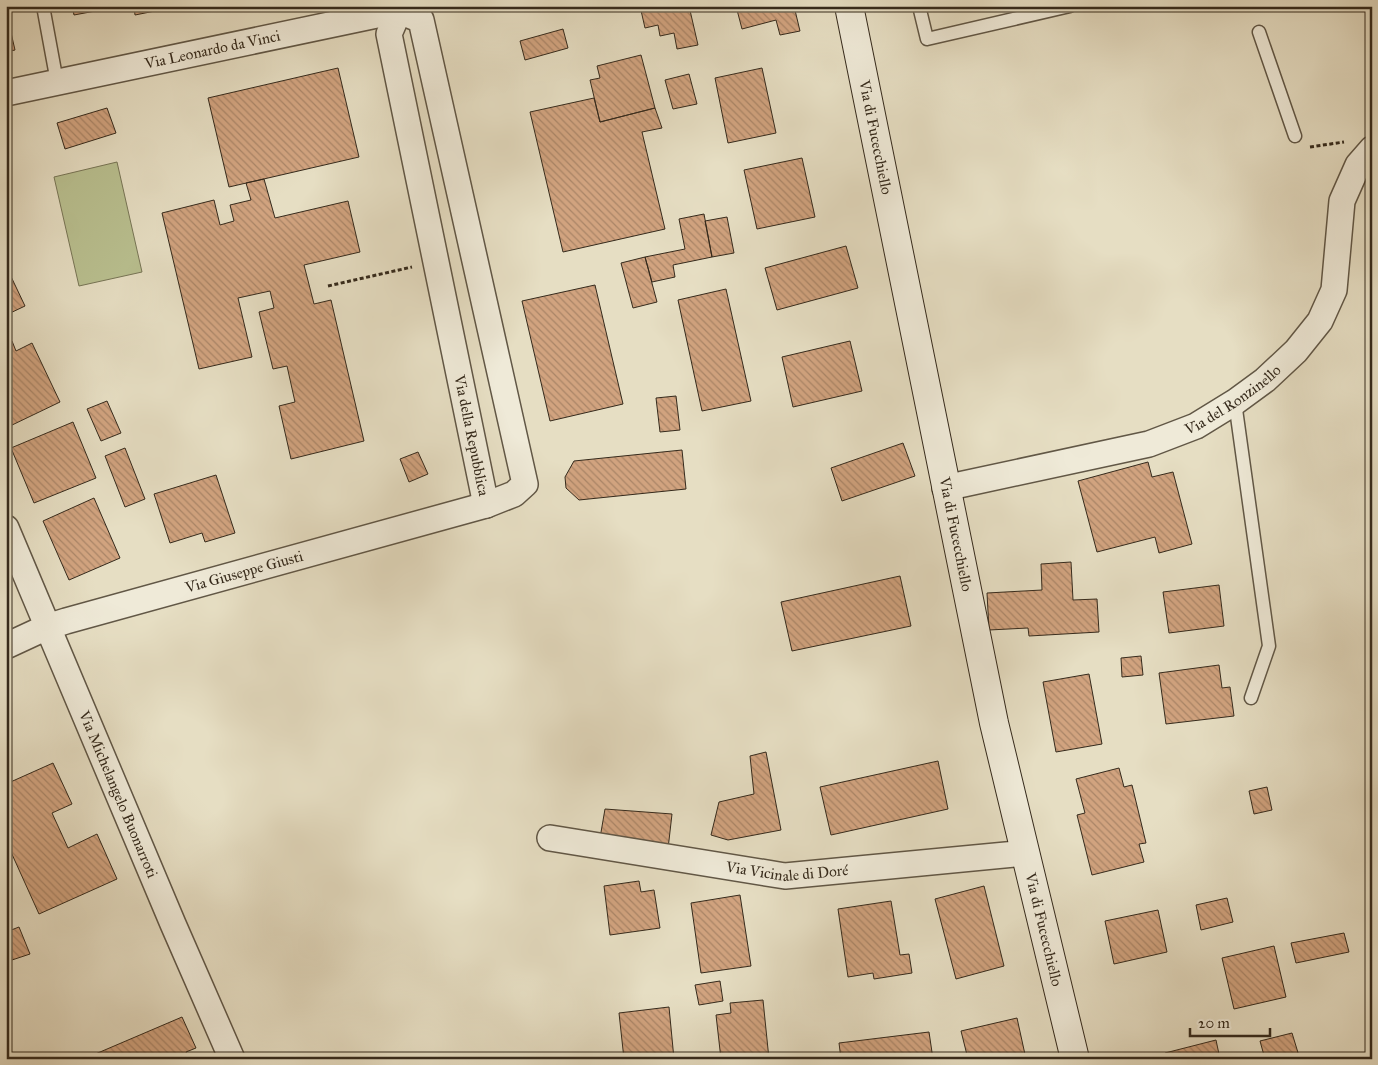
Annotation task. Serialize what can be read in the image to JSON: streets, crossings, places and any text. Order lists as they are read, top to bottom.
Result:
{
  "streets": {
    "main road": ["Via di Fucecchiello"],
    "street": [
      "Via Leonardo da Vinci",
      "Via del Ronzinello",
      "Via della Repubblica",
      "Via Giuseppe Giusti",
      "Via Michelangelo Buonarroti",
      "Via Vicinale di Doré"
    ]
  },
  "crossings": [
    ["Via Leonardo da Vinci", "Via della Repubblica"],
    ["Via di Fucecchiello", "Via del Ronzinello"],
    ["Via di Fucecchiello", "Via Vicinale di Doré"],
    ["Via della Repubblica", "Via Giuseppe Giusti"],
    ["Via Giuseppe Giusti", "Via Michelangelo Buonarroti"]
  ],
  "scale_bar": "20 m"
}
